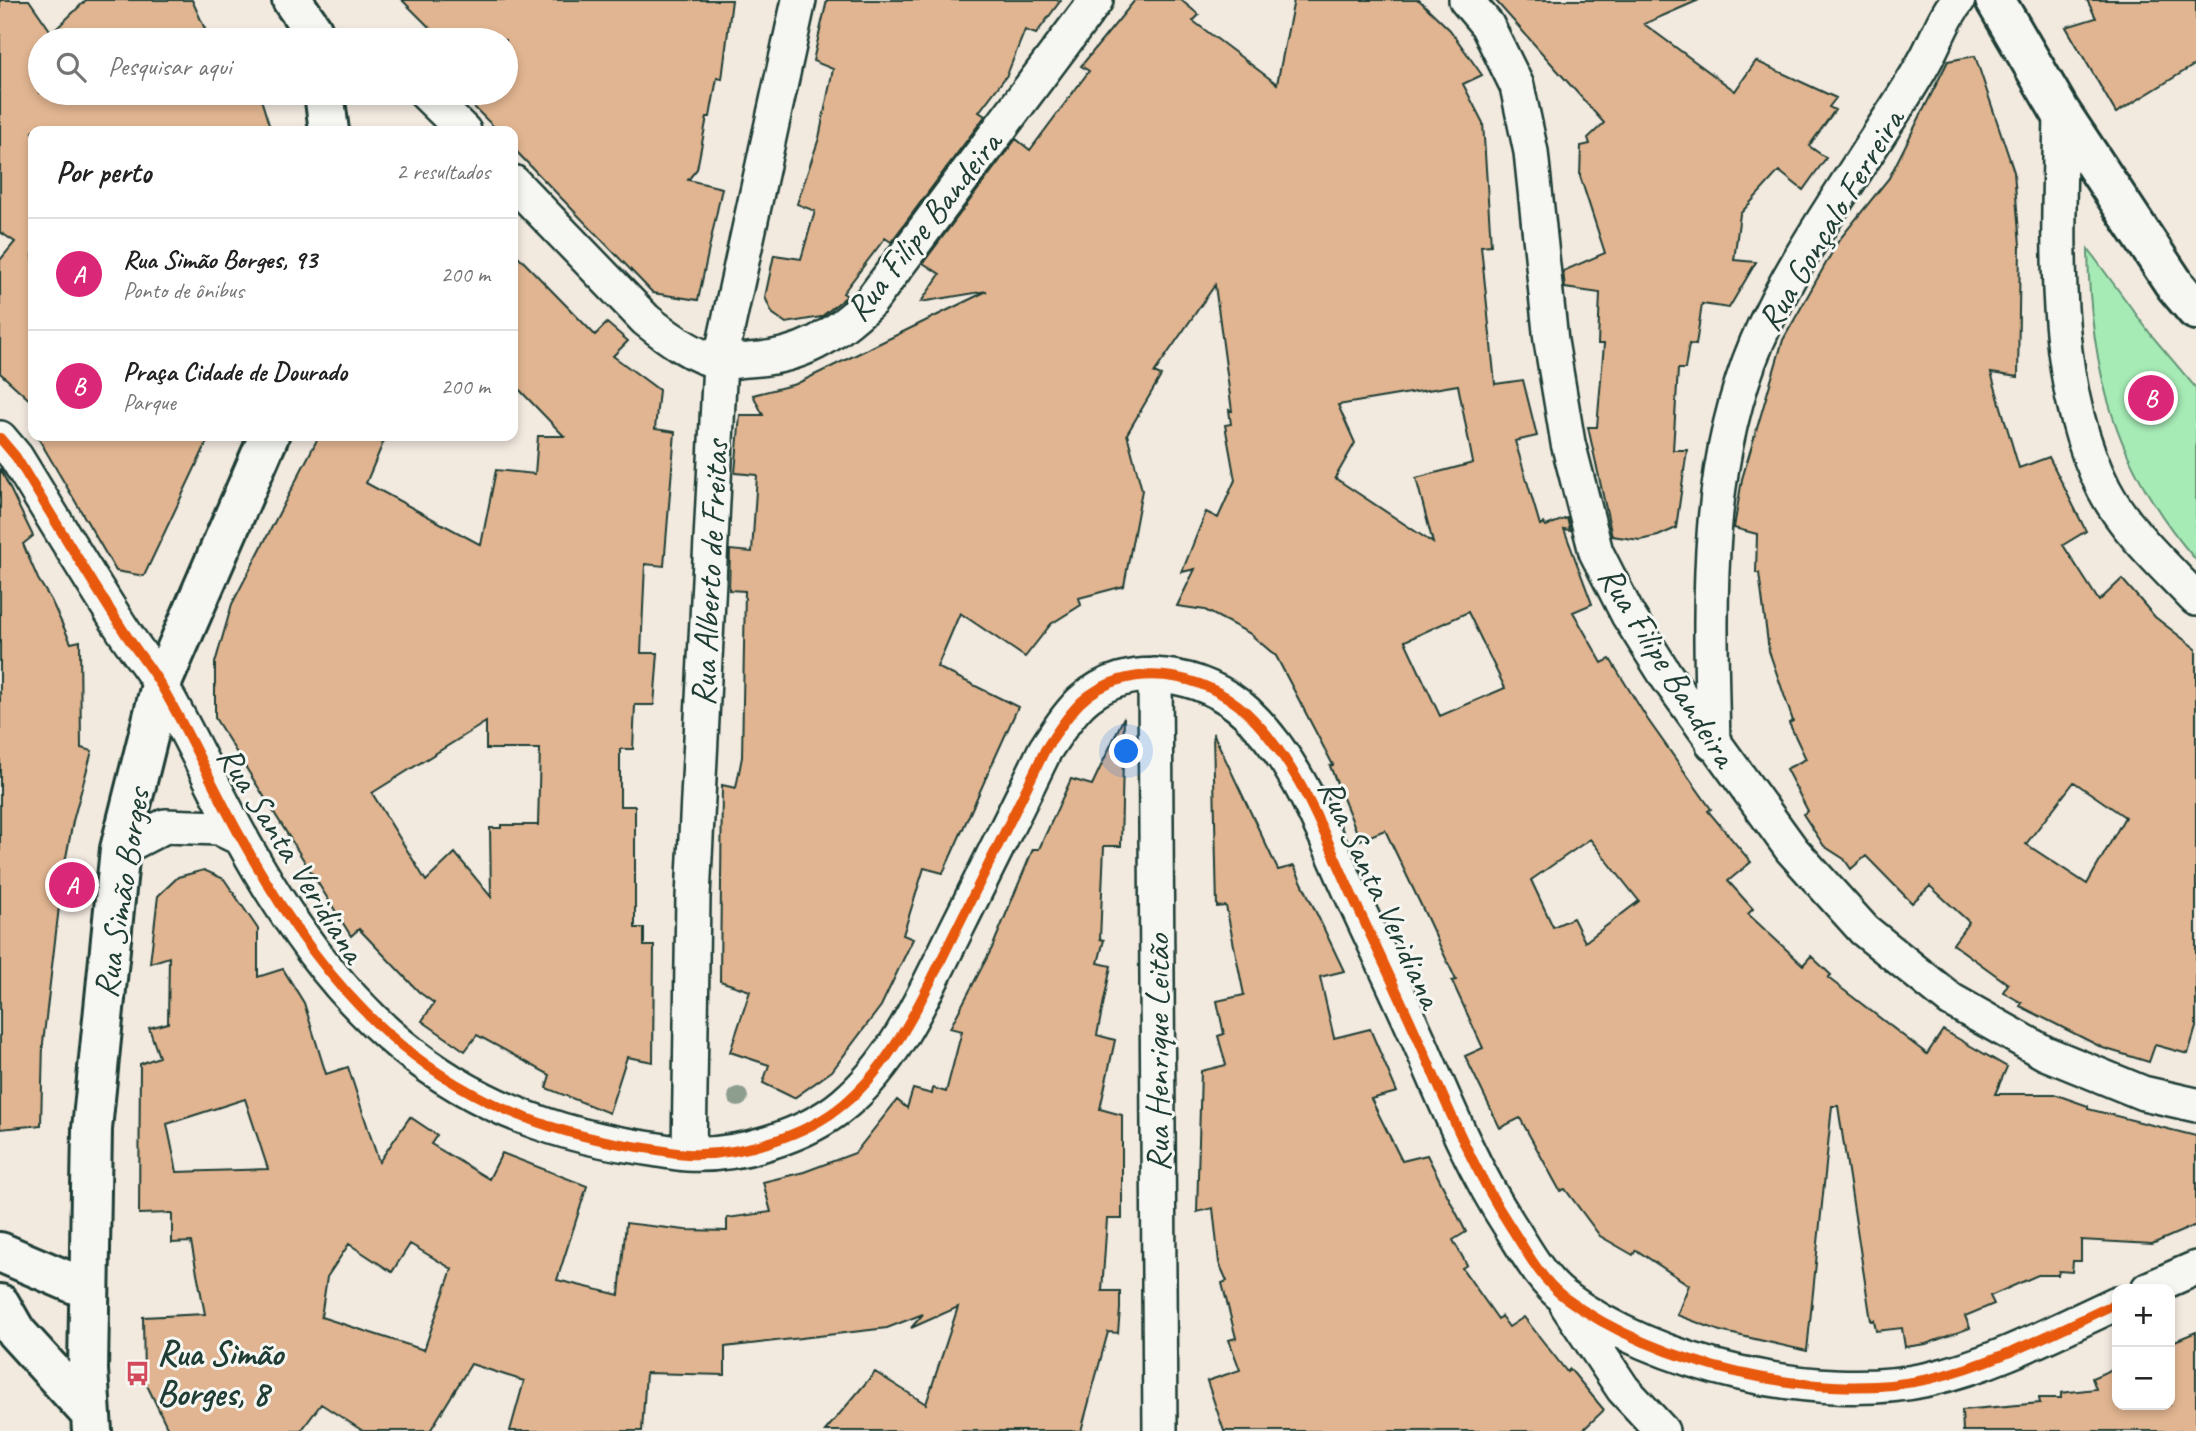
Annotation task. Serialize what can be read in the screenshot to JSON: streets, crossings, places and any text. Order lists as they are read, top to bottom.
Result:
{
  "streets": {
    "street": [
      "Rua Gonçalo Ferreira",
      "Rua Filipe Bandeira",
      "Rua Alberto de Freitas",
      "Rua Santa Veridiana",
      "Rua Simão Borges",
      "Rua Henrique Leitão"
    ]
  },
  "crossings": [
    ["Rua Gonçalo Ferreira", "Rua Filipe Bandeira"],
    ["Rua Filipe Bandeira", "Rua Alberto de Freitas"],
    ["Rua Alberto de Freitas", "Rua Santa Veridiana"],
    ["Rua Santa Veridiana", "Rua Simão Borges"],
    ["Rua Santa Veridiana", "Rua Henrique Leitão"]
  ],
  "places": {
    "bus stop": ["Rua Simão Borges, 8"]
  },
  "page": {
    "search": "Pesquisar aqui",
    "heading": ["Por perto", "2 resultados"],
    "list": [
      {
        "mark": "A",
        "name": "Rua Simão Borges, 93",
        "note": "Ponto de ônibus",
        "value": "200 m"
      },
      {
        "mark": "B",
        "name": "Praça Cidade de Dourado",
        "note": "Parque",
        "value": "200 m"
      }
    ],
    "pins": ["B", "A"],
    "map_buttons": ["+", "−"]
  }
}
